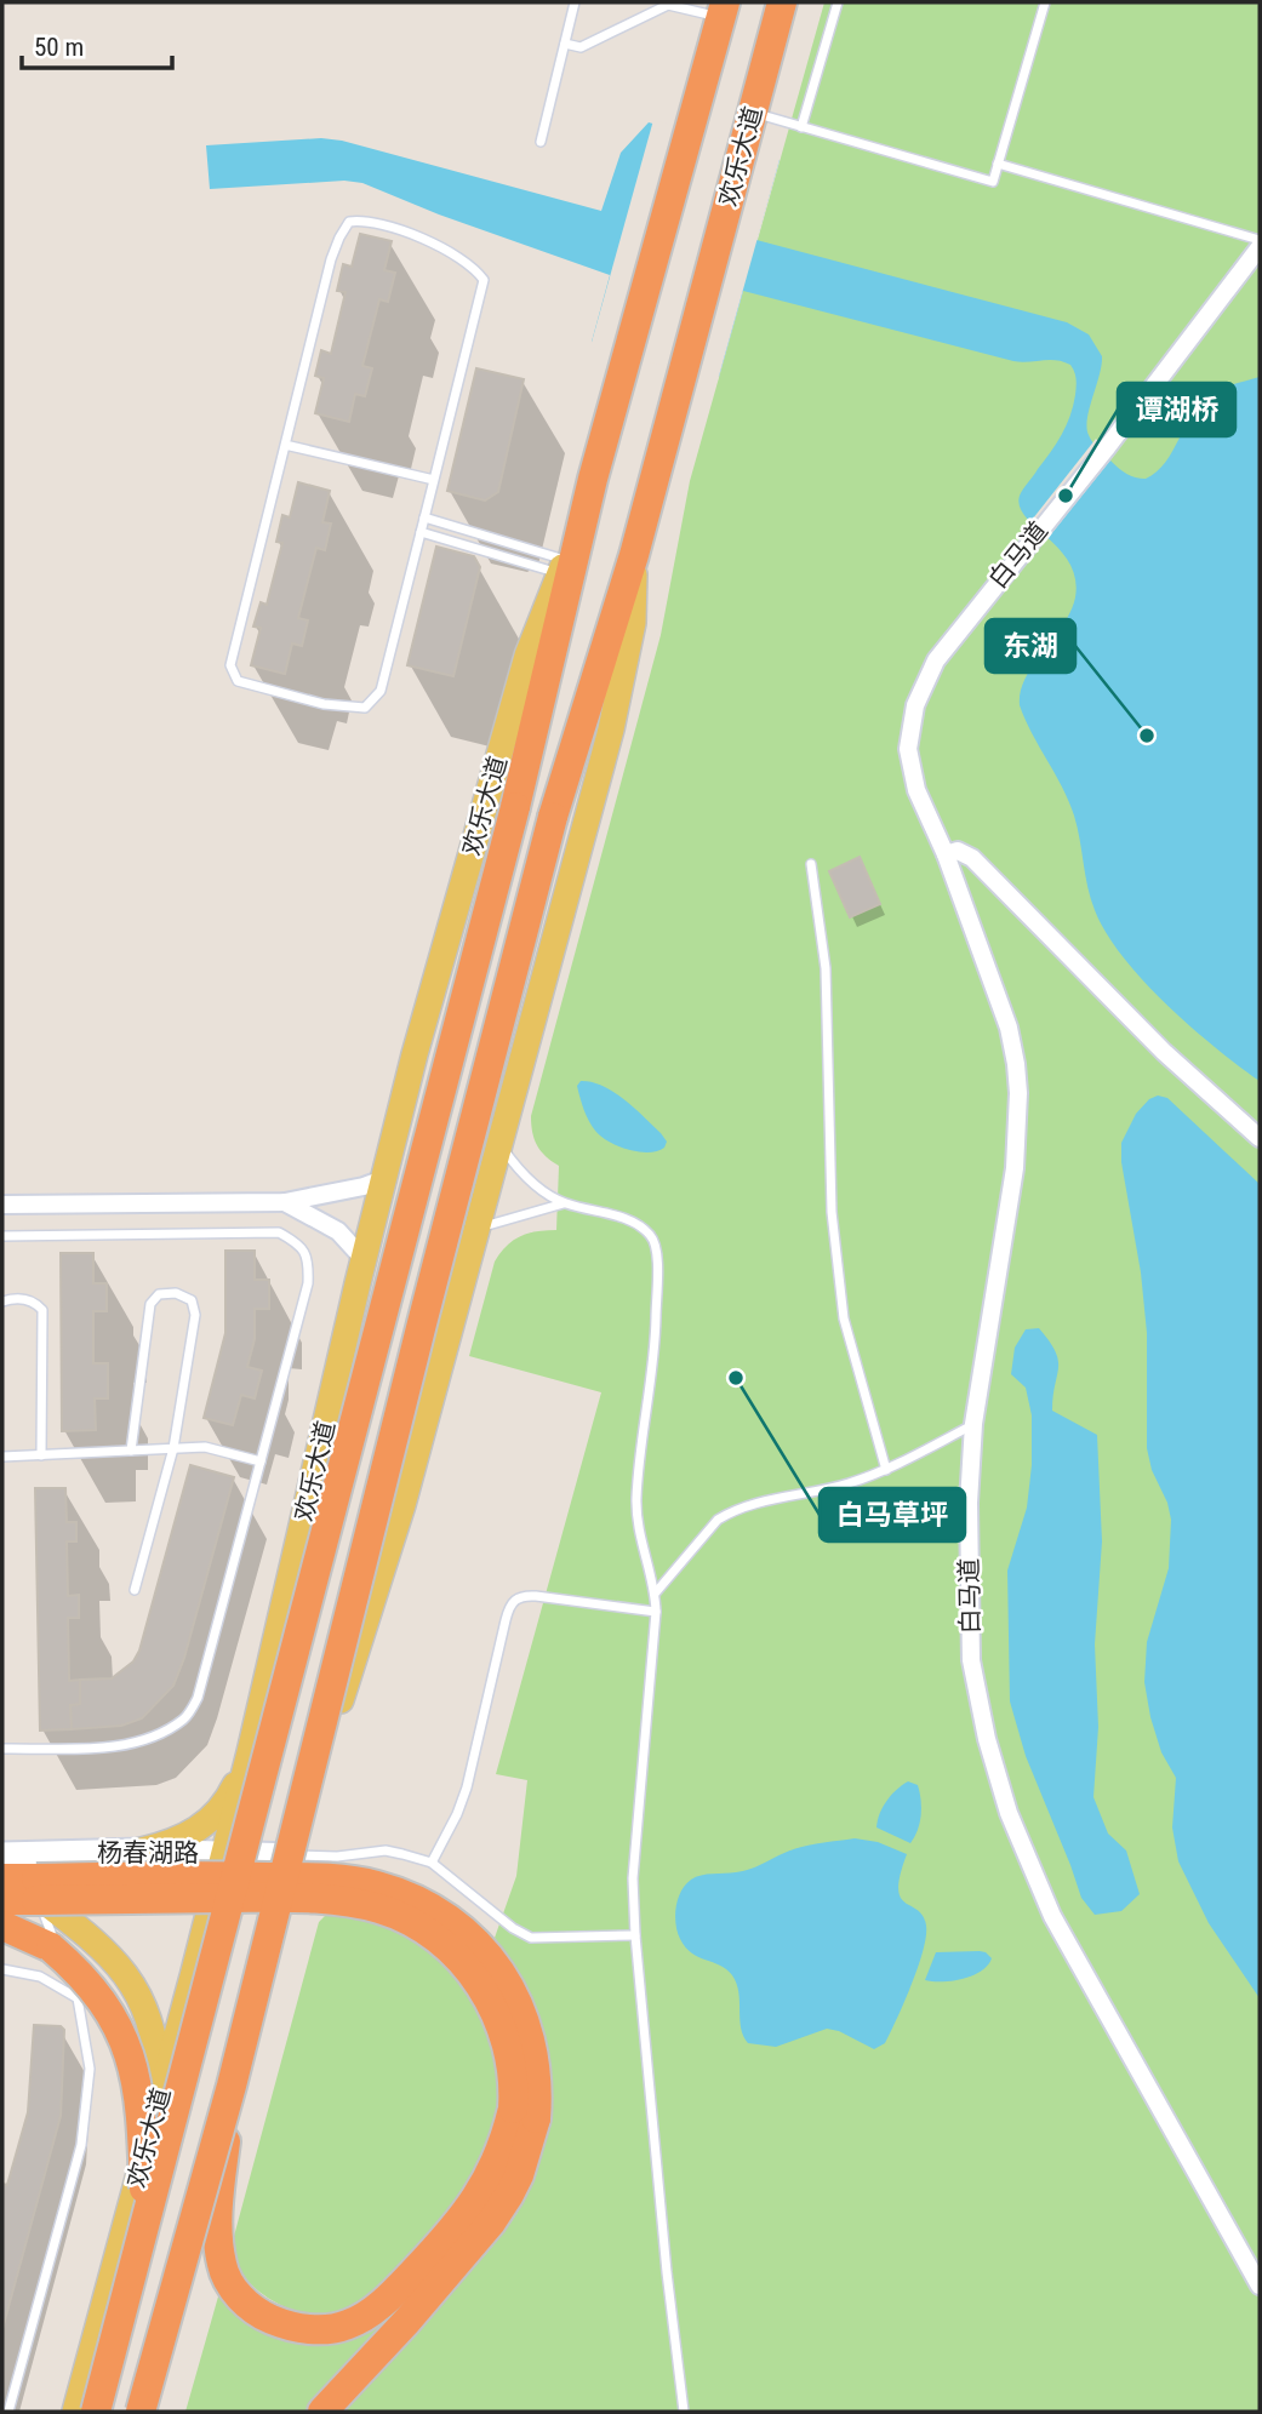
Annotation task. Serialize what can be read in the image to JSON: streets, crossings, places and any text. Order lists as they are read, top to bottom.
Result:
{
  "streets": {
    "highway": ["欢乐大道"],
    "main road": ["杨春湖路"],
    "street": ["白马道"]
  },
  "crossings": [
    ["欢乐大道", "杨春湖路"]
  ],
  "places": ["谭湖桥", "东湖", "白马草坪"],
  "scale_bar": "50 m"
}
